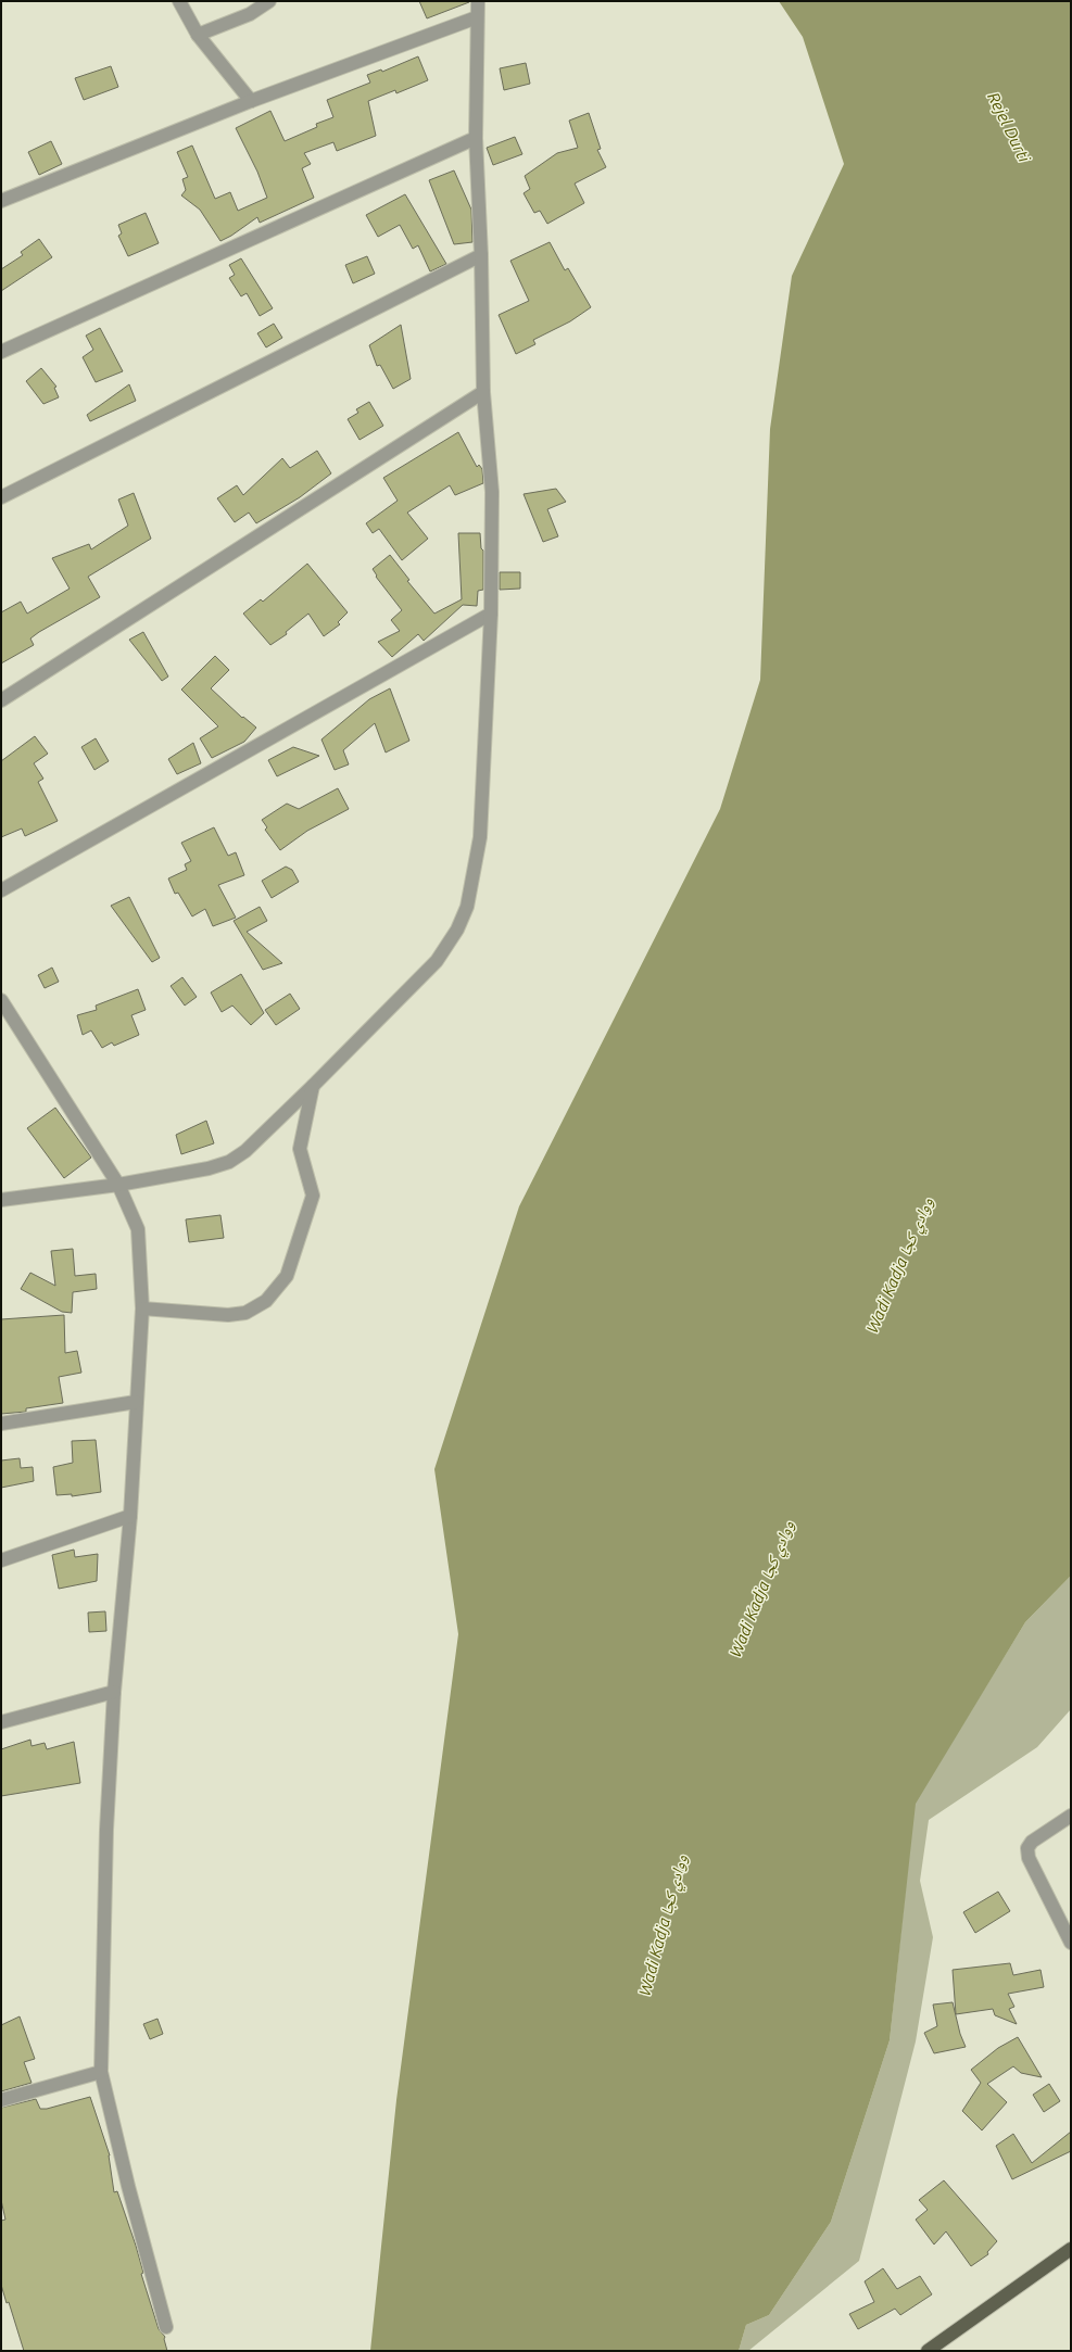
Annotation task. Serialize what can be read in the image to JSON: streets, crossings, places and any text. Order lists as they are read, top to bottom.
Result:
{
  "water": ["Rejel Durti", "Wadi Kadja ووادي كجا"]
}
